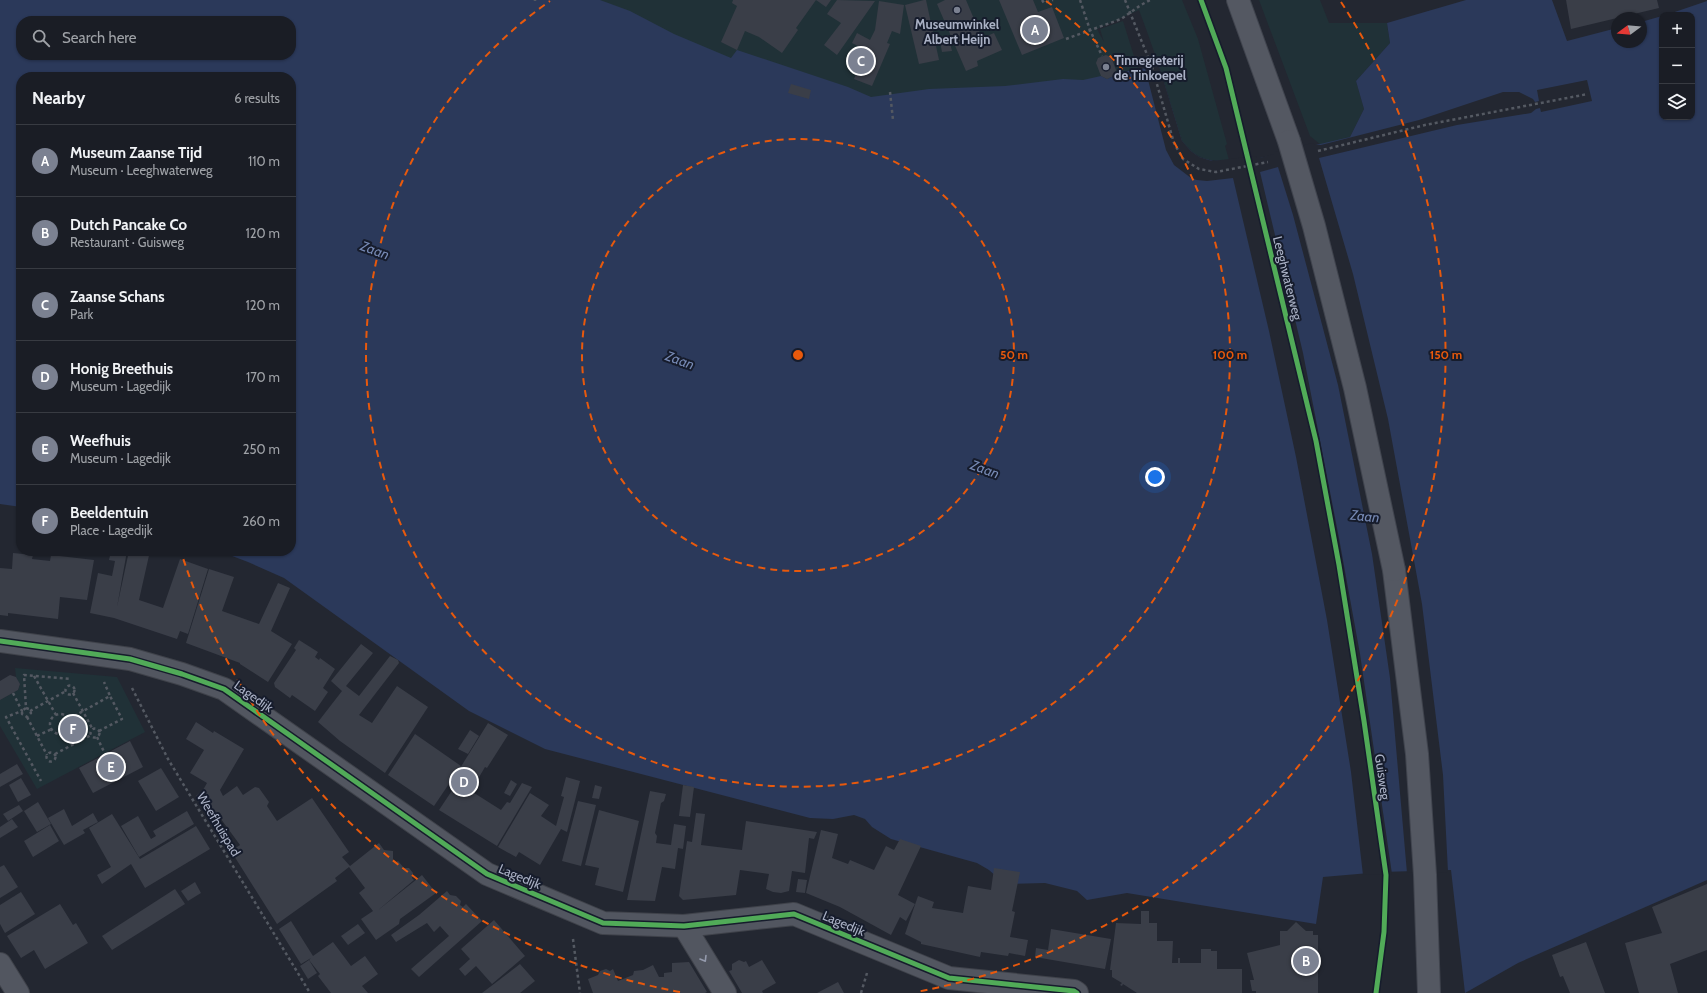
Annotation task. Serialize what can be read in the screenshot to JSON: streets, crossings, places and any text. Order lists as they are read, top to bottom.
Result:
{
  "streets": {
    "street": ["Lagedijk"],
    "path": ["Weefhuispad"],
    "cycle path": ["Leeghwaterweg"]
  },
  "crossings": [
    ["Lagedijk", "Weefhuispad"]
  ],
  "water": ["Zaan"],
  "places": ["Museumwinkel Albert Heijn", "Tinnegieterij de Tinkoepel"],
  "north": "left",
  "page": {
    "map_buttons": ["+", "−"],
    "pins": [
      "A",
      "C",
      "F",
      "E",
      "D",
      "B"
    ],
    "search": "Search here",
    "heading": ["Nearby", "6 results"],
    "list": [
      {
        "mark": "A",
        "name": "Museum Zaanse Tijd",
        "note": "Museum · Leeghwaterweg",
        "value": "110 m"
      },
      {
        "mark": "B",
        "name": "Dutch Pancake Co",
        "note": "Restaurant · Guisweg",
        "value": "120 m"
      },
      {
        "mark": "C",
        "name": "Zaanse Schans",
        "note": "Park",
        "value": "120 m"
      },
      {
        "mark": "D",
        "name": "Honig Breethuis",
        "note": "Museum · Lagedijk",
        "value": "170 m"
      },
      {
        "mark": "E",
        "name": "Weefhuis",
        "note": "Museum · Lagedijk",
        "value": "250 m"
      },
      {
        "mark": "F",
        "name": "Beeldentuin",
        "note": "Place · Lagedijk",
        "value": "260 m"
      }
    ]
  },
  "rings": ["50 m", "100 m", "150 m"]
}
